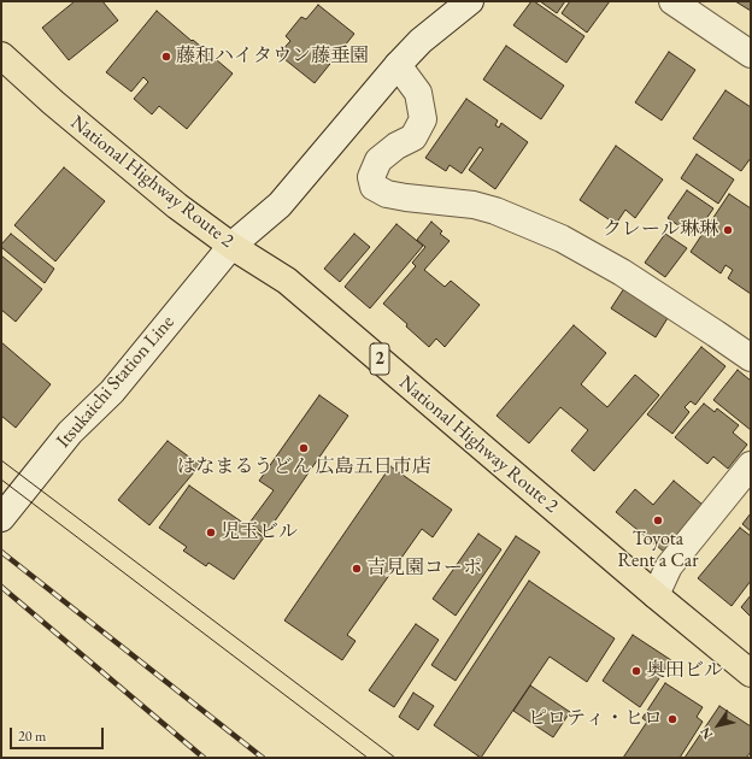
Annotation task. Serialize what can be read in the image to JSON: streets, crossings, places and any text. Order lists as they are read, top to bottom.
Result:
{
  "streets": {
    "highway": ["National Highway Route 2", "2"],
    "street": ["Itsukaichi Station Line"]
  },
  "crossings": [
    ["National Highway Route 2", "Itsukaichi Station Line"]
  ],
  "places": [
    "藤和ハイタウン藤垂園",
    "クレール琳琳",
    "はなまるうどん 広島五日市店",
    "Toyota Rent a Car",
    "児玉ビル",
    "吉見園コーポ",
    "奥田ビル",
    "ピロティ・ヒロ"
  ],
  "scale_bar": "20 m",
  "north": "bottom left"
}
